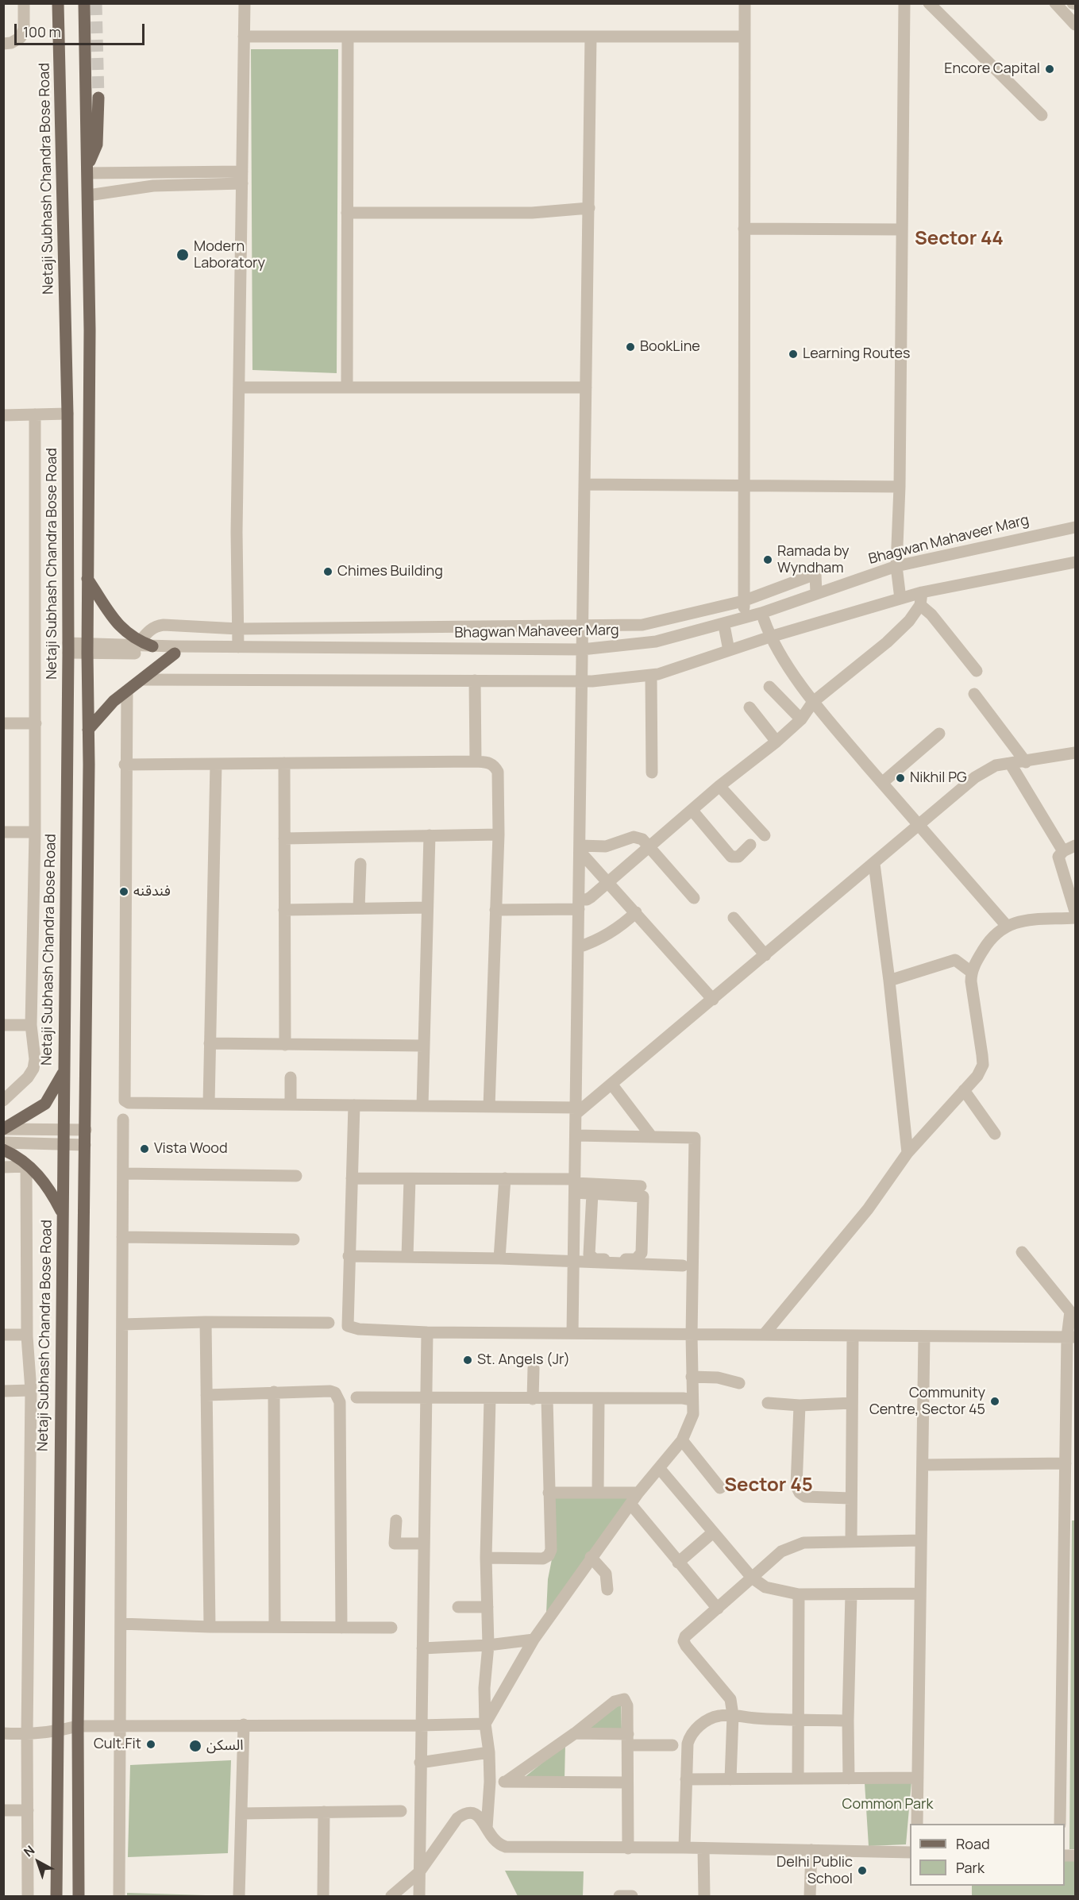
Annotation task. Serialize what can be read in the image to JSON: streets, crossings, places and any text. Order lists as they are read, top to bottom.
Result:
{
  "streets": {
    "main road": ["Netaji Subhash Chandra Bose Road"],
    "street": ["Bhagwan Mahaveer Marg"]
  },
  "crossings": [
    ["Netaji Subhash Chandra Bose Road", "Bhagwan Mahaveer Marg"]
  ],
  "districts": ["Sector 44", "Sector 45"],
  "parks": ["Common Park"],
  "places": [
    "Encore Capital",
    "Modern Laboratory",
    "BookLine",
    "Learning Routes",
    "Ramada by Wyndham",
    "Chimes Building",
    "Nikhil PG",
    "فندقنه",
    "Vista Wood",
    "St. Angels (Jr)",
    "Community Centre, Sector 45",
    "Cult.Fit",
    "السكن",
    "Delhi Public School"
  ],
  "legend": ["Road", "Park"],
  "scale_bar": "100 m",
  "north": "top left"
}
